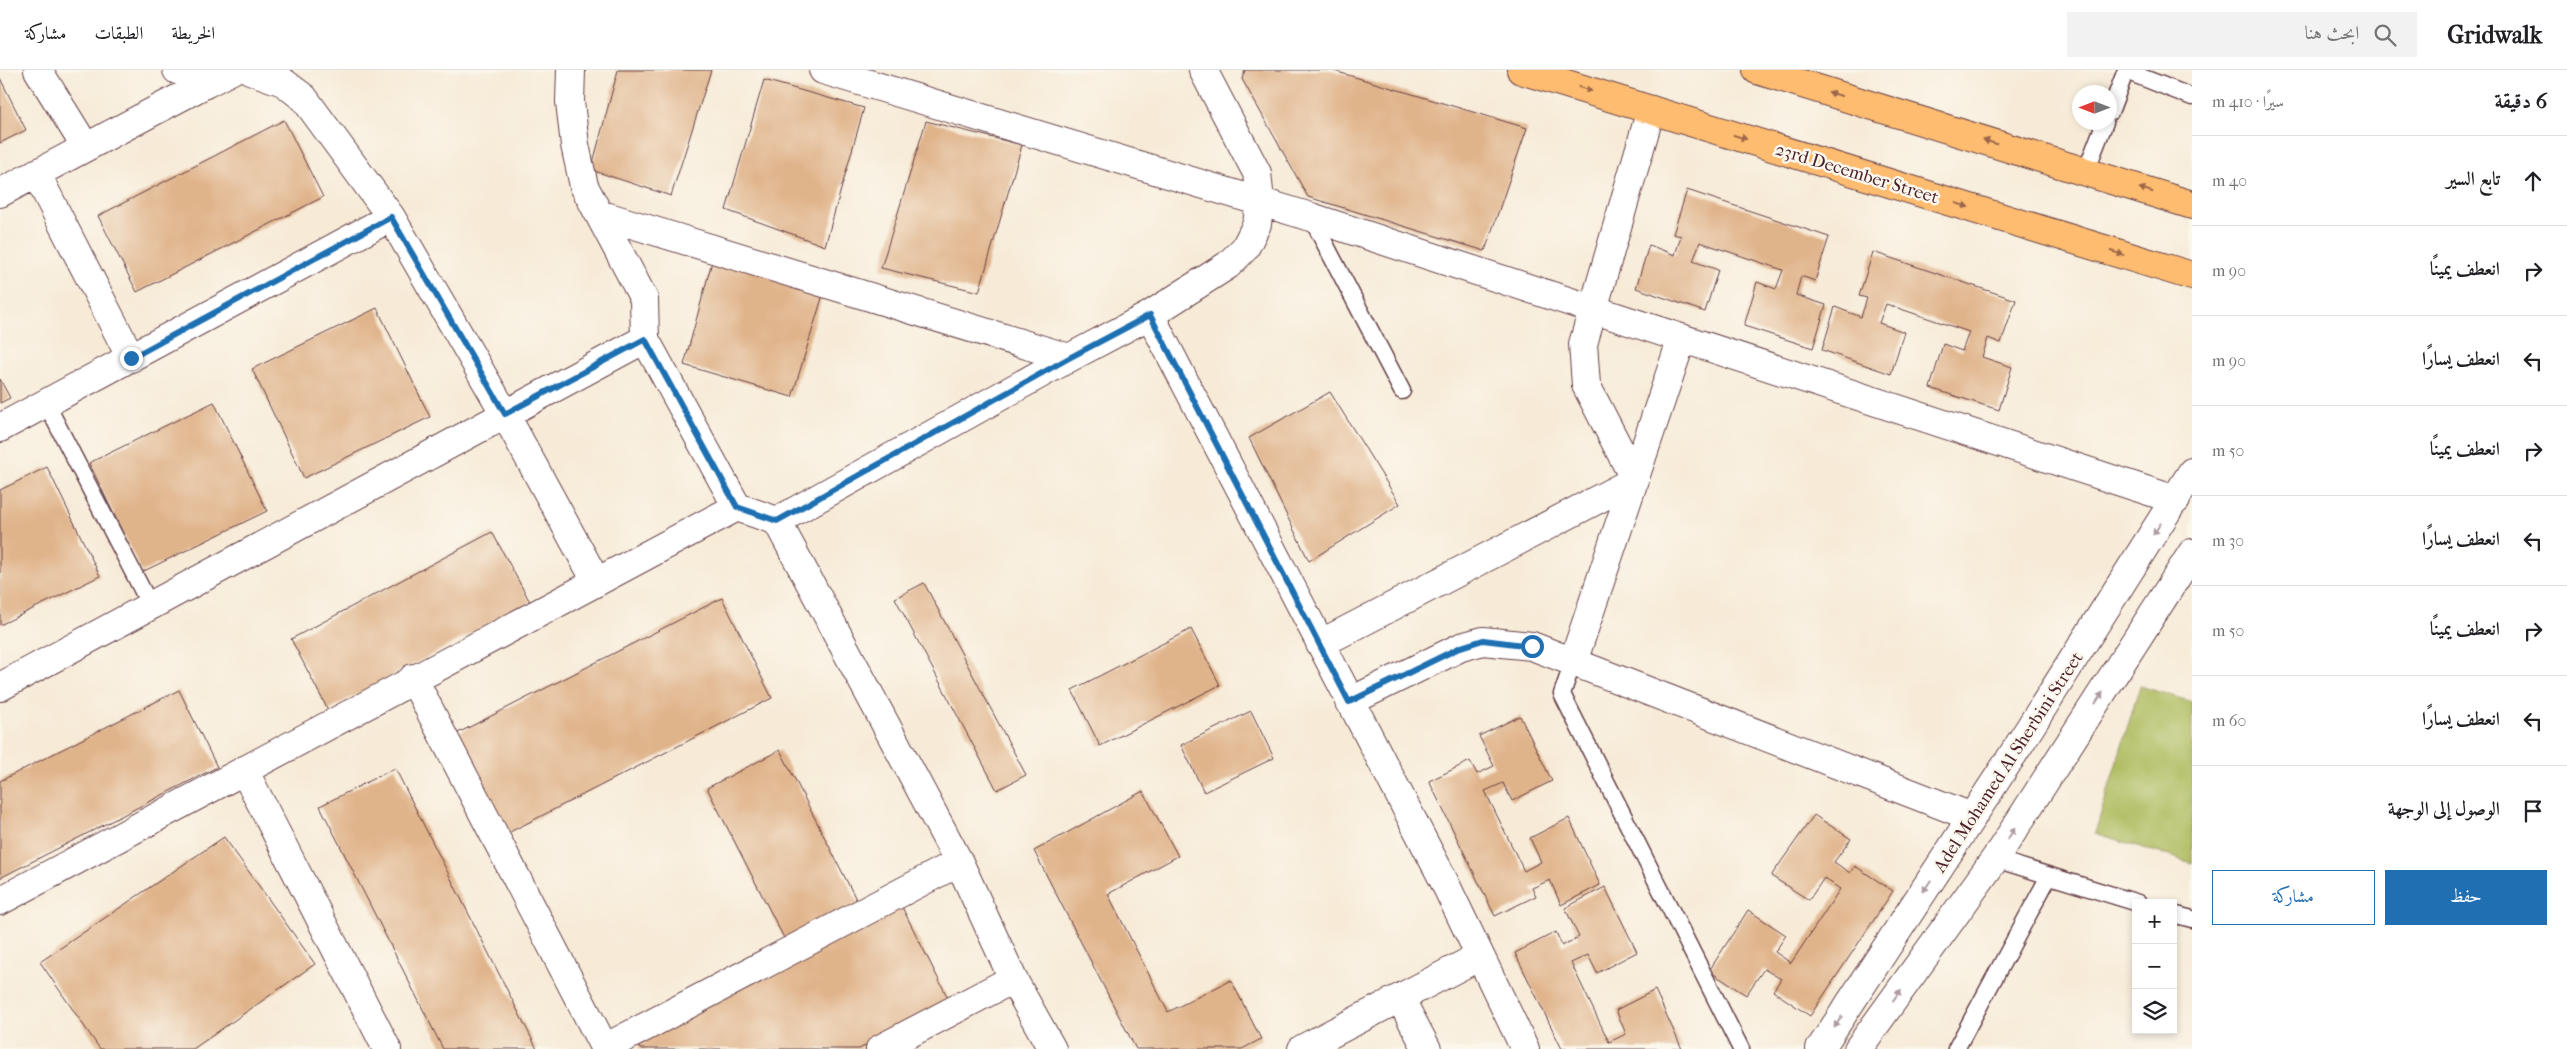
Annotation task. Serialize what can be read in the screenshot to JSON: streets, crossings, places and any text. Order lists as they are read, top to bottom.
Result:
{
  "streets": {
    "main road": ["23rd December Street"],
    "street": ["Adel Mohamed Al Sherbini Street"]
  },
  "north": "left",
  "page": {
    "header": "Gridwalk",
    "search": "ابحث هنا",
    "nav": ["الخريطة", "الطبقات", "مشاركة"],
    "heading": ["6 دقيقة", "سيرًا · 410 m"],
    "list": [
      ["تابع السير", "40 m"],
      ["انعطف يمينًا", "90 m"],
      ["انعطف يسارًا", "90 m"],
      ["انعطف يمينًا", "50 m"],
      ["انعطف يسارًا", "30 m"],
      ["انعطف يمينًا", "50 m"],
      ["انعطف يسارًا", "60 m"],
      "الوصول إلى الوجهة"
    ],
    "buttons": ["حفظ", "مشاركة"],
    "map_buttons": ["+", "−"]
  }
}
